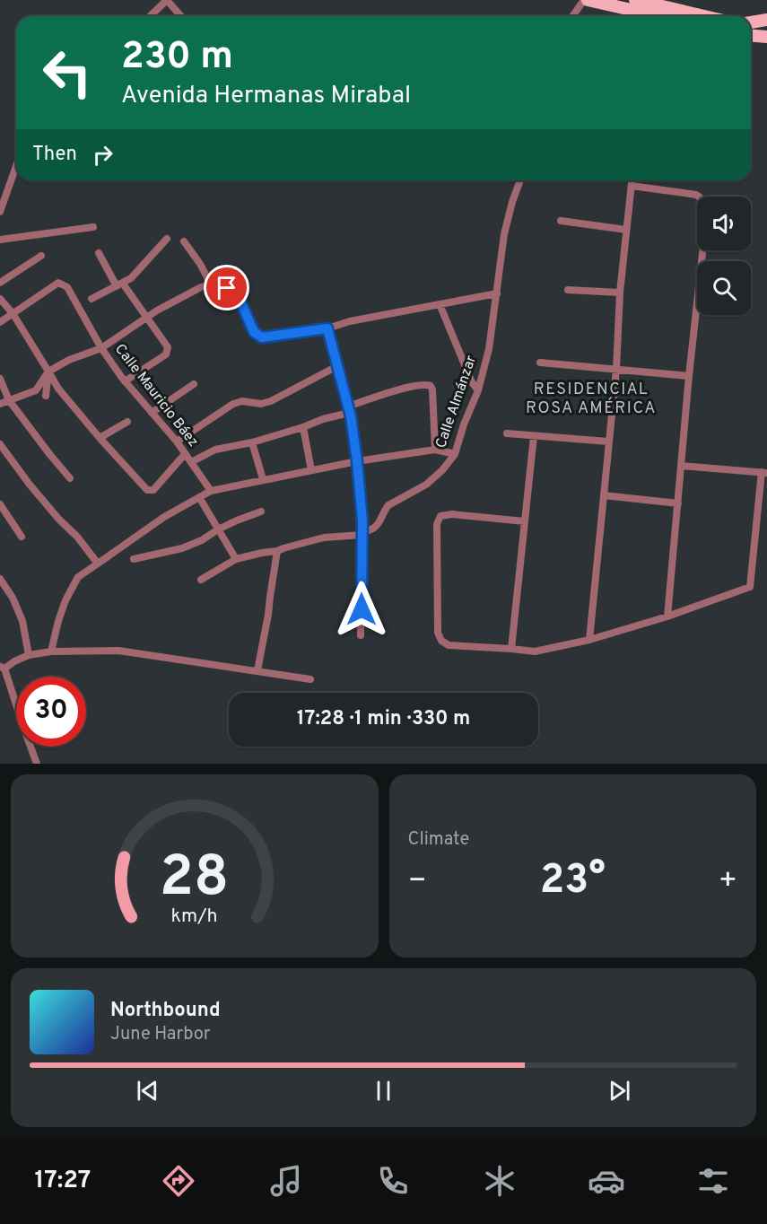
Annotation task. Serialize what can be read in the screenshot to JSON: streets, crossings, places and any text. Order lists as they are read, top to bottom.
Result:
{
  "streets": {
    "street": ["Calle Mauricio Báez", "Calle Almánzar"]
  },
  "districts": ["RESIDENCIAL ROSA AMÉRICA"],
  "page": {
    "turn": ["230 m", "Avenida Hermanas Mirabal"],
    "then": "Then",
    "limit": "30",
    "trip": "17:28 · 1 min · 330 m",
    "tile": "Climate",
    "heat": ["−", "23°", "+"],
    "song": ["Northbound", "June Harbor"],
    "tabs": "17:27",
    "gauge": ["28", "km/h"]
  }
}
